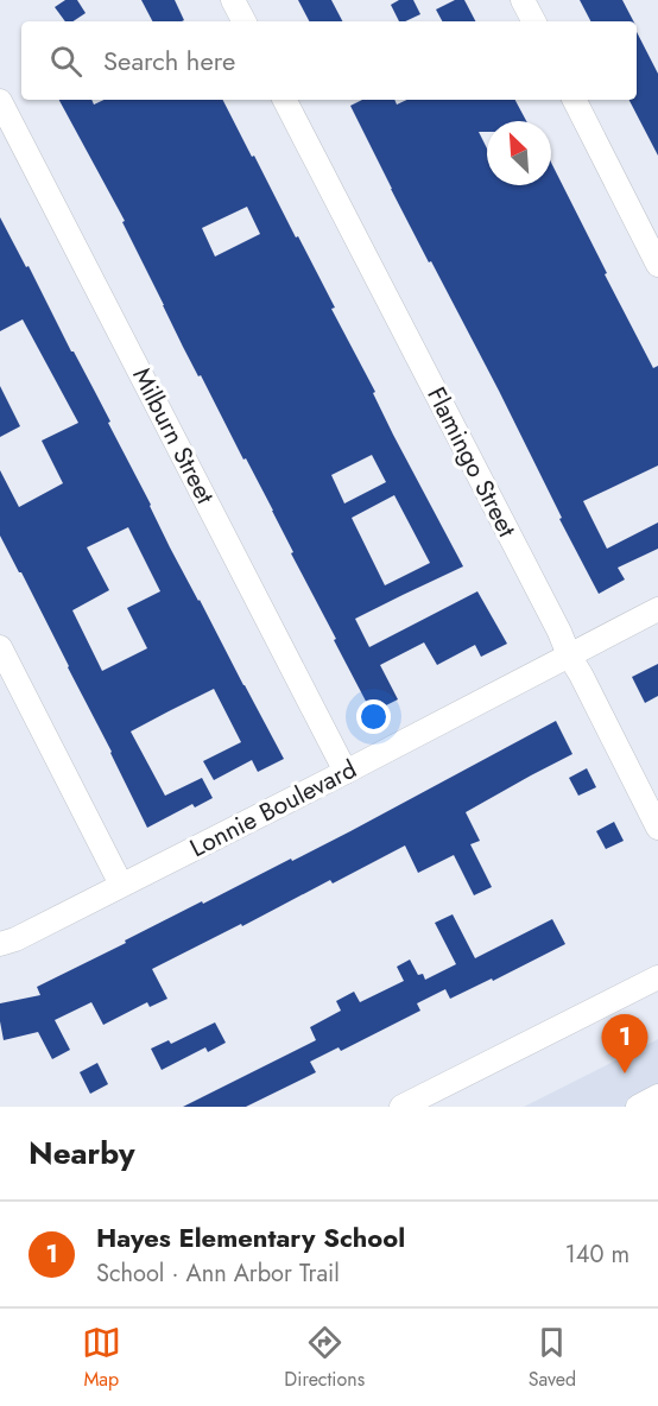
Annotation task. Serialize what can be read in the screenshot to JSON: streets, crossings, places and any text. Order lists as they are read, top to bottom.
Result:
{
  "streets": {
    "street": ["Milburn Street", "Flamingo Street", "Lonnie Boulevard"]
  },
  "crossings": [
    ["Milburn Street", "Lonnie Boulevard"],
    ["Flamingo Street", "Lonnie Boulevard"]
  ],
  "north": "top left",
  "page": {
    "search": "Search here",
    "pins": "1",
    "heading": "Nearby",
    "list": [
      {
        "mark": "1",
        "name": "Hayes Elementary School",
        "note": "School · Ann Arbor Trail",
        "value": "140 m"
      }
    ],
    "nav": ["Map", "Directions", "Saved"]
  }
}
